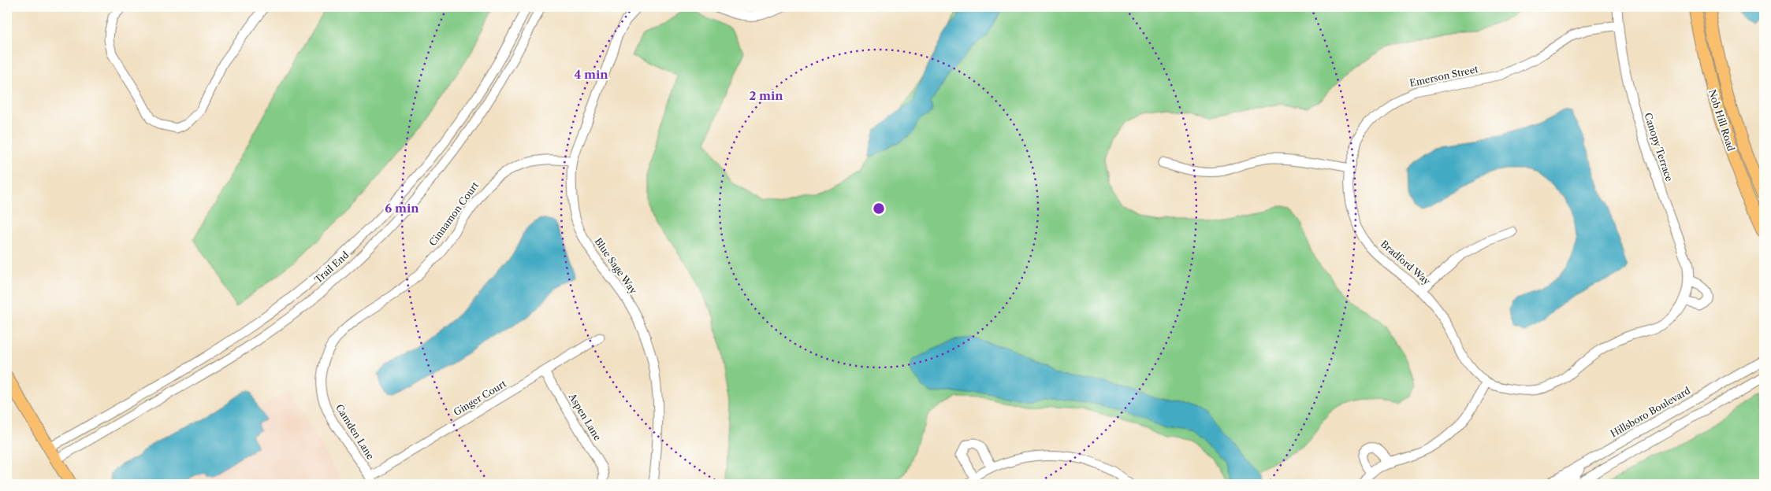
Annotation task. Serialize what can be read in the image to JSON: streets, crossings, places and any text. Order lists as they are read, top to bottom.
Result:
{
  "streets": {
    "main road": ["Nob Hill Road"],
    "street": [
      "Emerson Street",
      "Canopy Terrace",
      "Cinnamon Court",
      "Bradford Way",
      "Blue Sage Way",
      "Trail End",
      "Ginger Court",
      "Hillsboro Boulevard",
      "Aspen Lane",
      "Camden Lane"
    ]
  },
  "crossings": [
    ["Emerson Street", "Canopy Terrace"],
    ["Emerson Street", "Bradford Way"],
    ["Canopy Terrace", "Bradford Way"],
    ["Cinnamon Court", "Blue Sage Way"],
    ["Cinnamon Court", "Camden Lane"],
    ["Ginger Court", "Aspen Lane"],
    ["Ginger Court", "Camden Lane"]
  ],
  "rings": ["4 min", "2 min", "6 min"]
}
